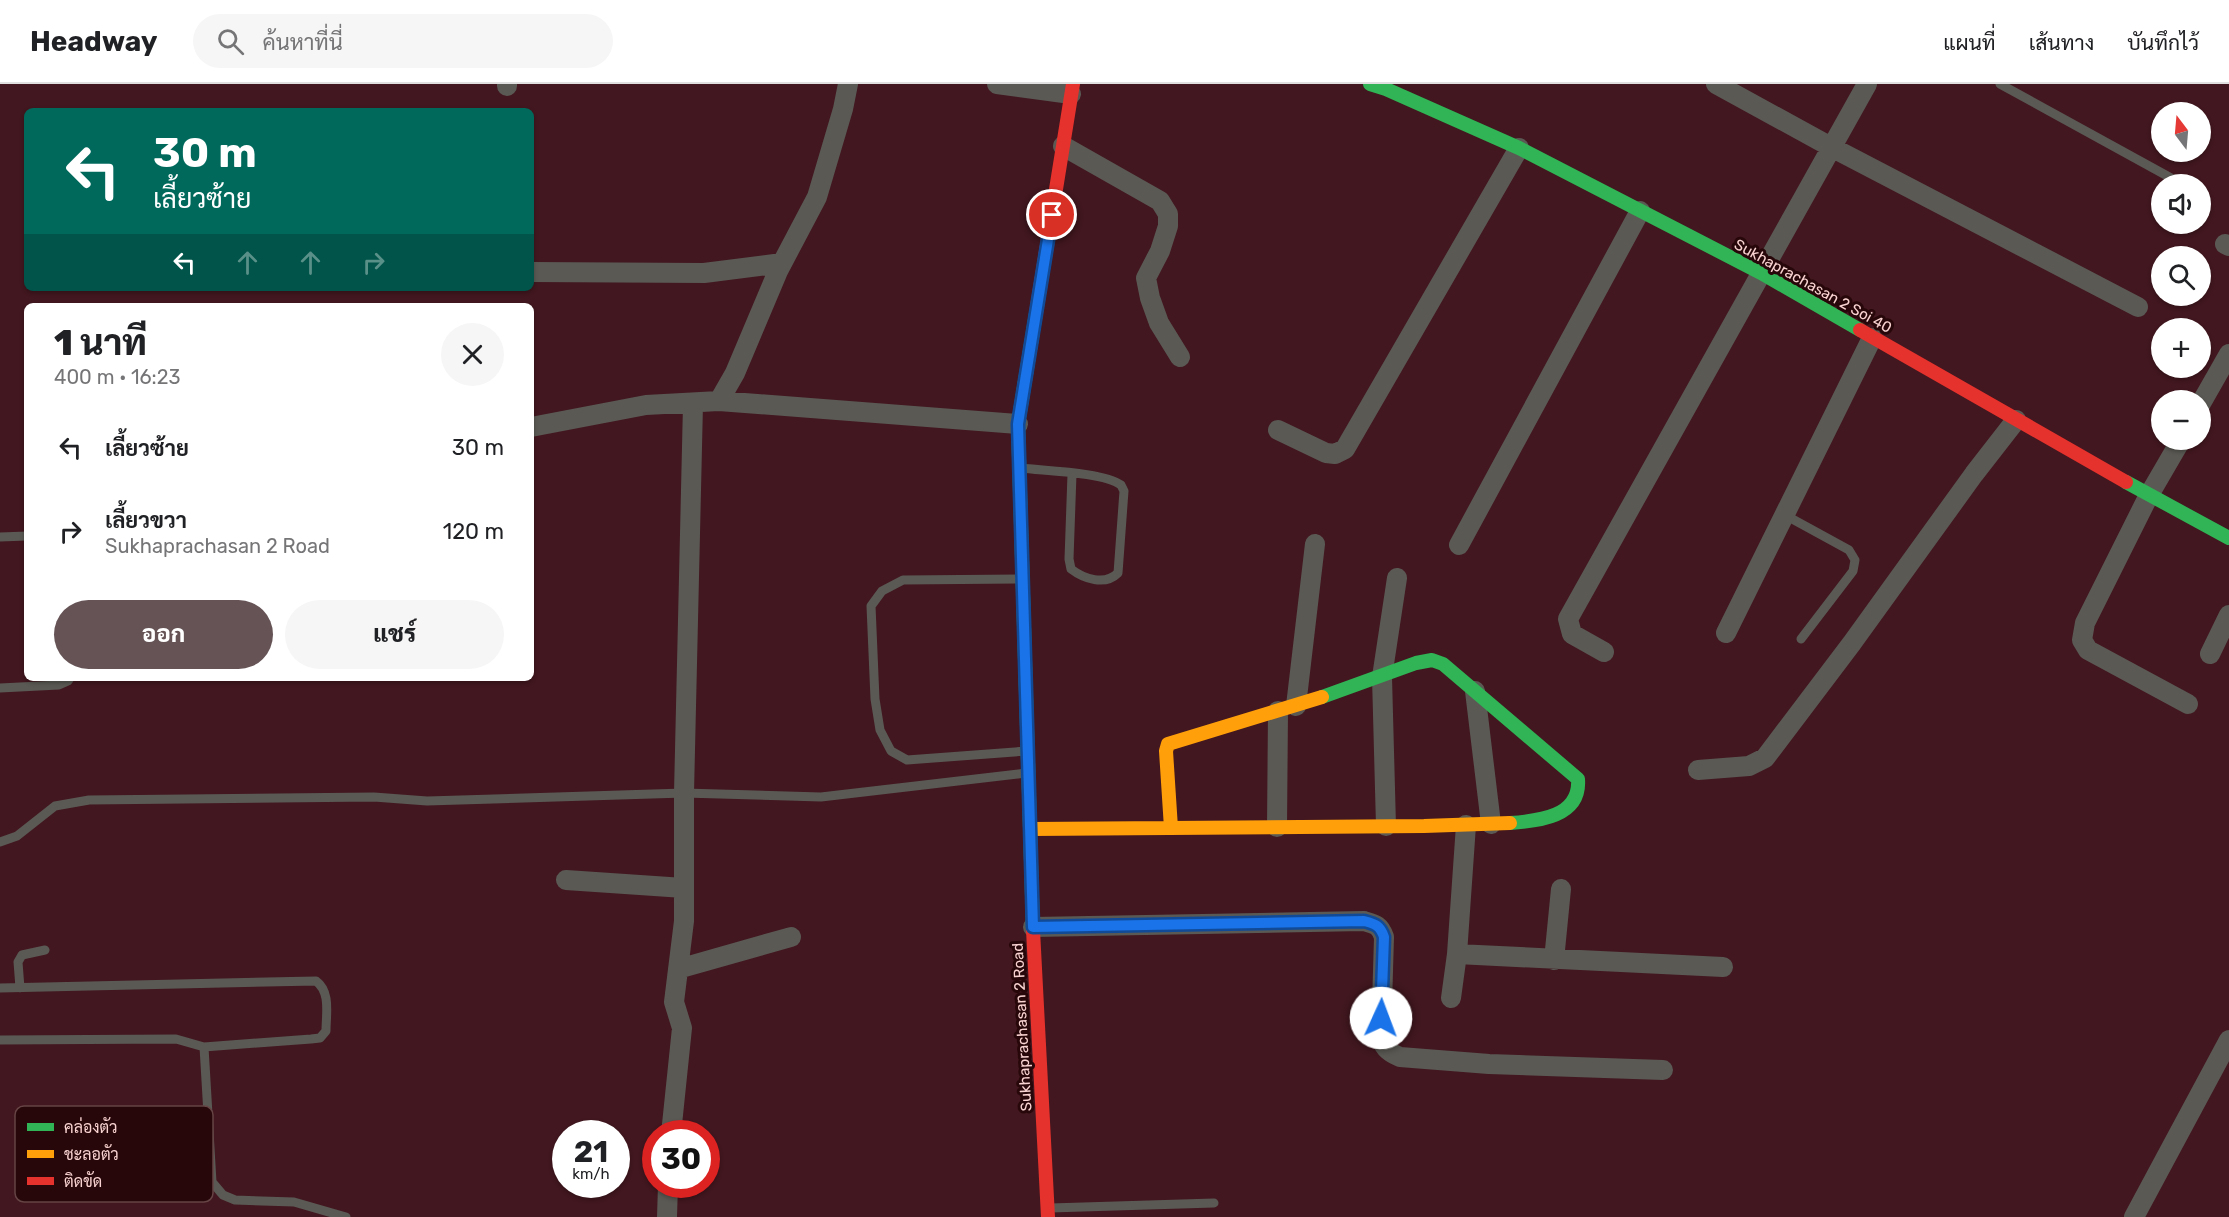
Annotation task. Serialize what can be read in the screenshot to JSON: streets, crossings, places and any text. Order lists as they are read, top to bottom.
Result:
{
  "streets": {
    "street": ["Sukhaprachasan 2 Soi 40", "Sukhaprachasan 2 Road"]
  },
  "legend": ["คล่องตัว", "ชะลอตัว", "ติดขัด"],
  "north": "top",
  "page": {
    "header": "Headway",
    "search": "ค้นหาที่นี่",
    "nav": ["แผนที่", "เส้นทาง", "บันทึกไว้"],
    "map_buttons": ["+", "−"],
    "turn": ["30 m", "เลี้ยวซ้าย"],
    "heading": ["1 นาที", "400 m · 16:23"],
    "list": [
      {
        "name": "เลี้ยวซ้าย",
        "value": "30 m"
      },
      {
        "name": "เลี้ยวขวา",
        "note": "Sukhaprachasan 2 Road",
        "value": "120 m"
      }
    ],
    "buttons": ["ออก", "แชร์"],
    "speed": "21 km/h",
    "limit": "30"
  }
}
